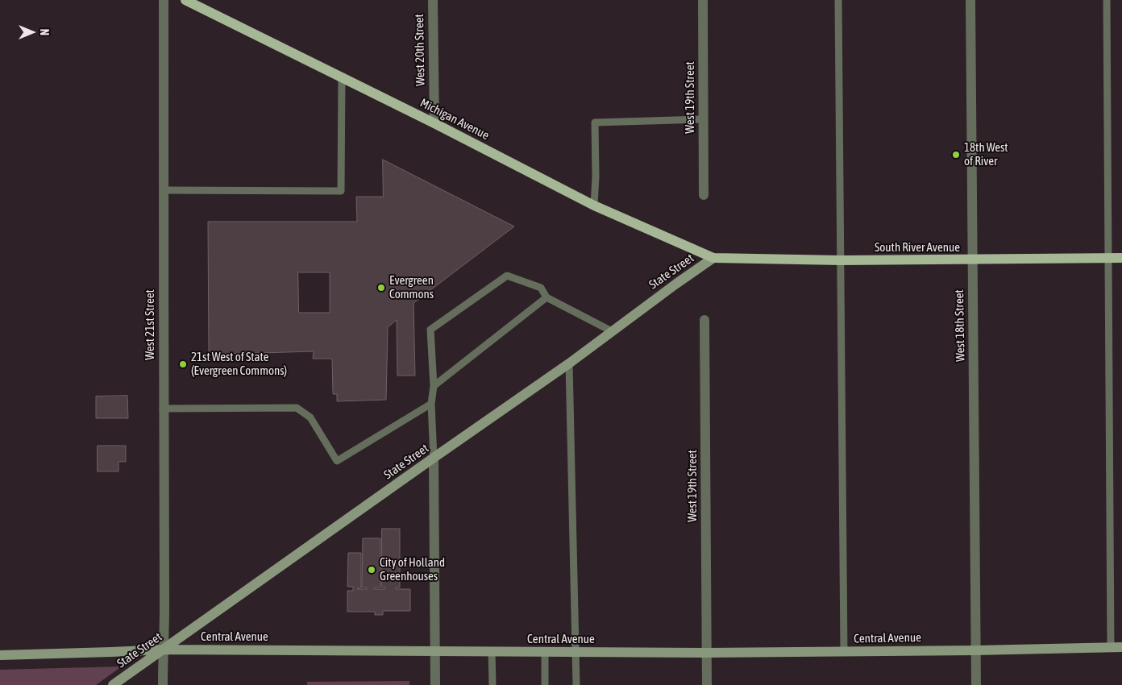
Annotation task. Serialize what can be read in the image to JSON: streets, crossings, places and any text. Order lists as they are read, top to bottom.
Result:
{
  "streets": {
    "main road": ["Michigan Avenue", "South River Avenue"],
    "street": [
      "West 20th Street",
      "West 19th Street",
      "State Street",
      "West 21st Street",
      "West 18th Street",
      "Central Avenue"
    ]
  },
  "crossings": [
    ["West 20th Street", "Michigan Avenue"],
    ["West 19th Street", "Central Avenue"],
    ["Michigan Avenue", "South River Avenue"],
    ["Michigan Avenue", "State Street"],
    ["South River Avenue", "State Street"],
    ["South River Avenue", "West 18th Street"],
    ["State Street", "West 21st Street"],
    ["State Street", "Central Avenue"],
    ["West 21st Street", "Central Avenue"],
    ["West 18th Street", "Central Avenue"]
  ],
  "places": [
    "18th West of River",
    "Evergreen Commons",
    "21st West of State (Evergreen Commons)",
    "City of Holland Greenhouses"
  ],
  "north": "right"
}
